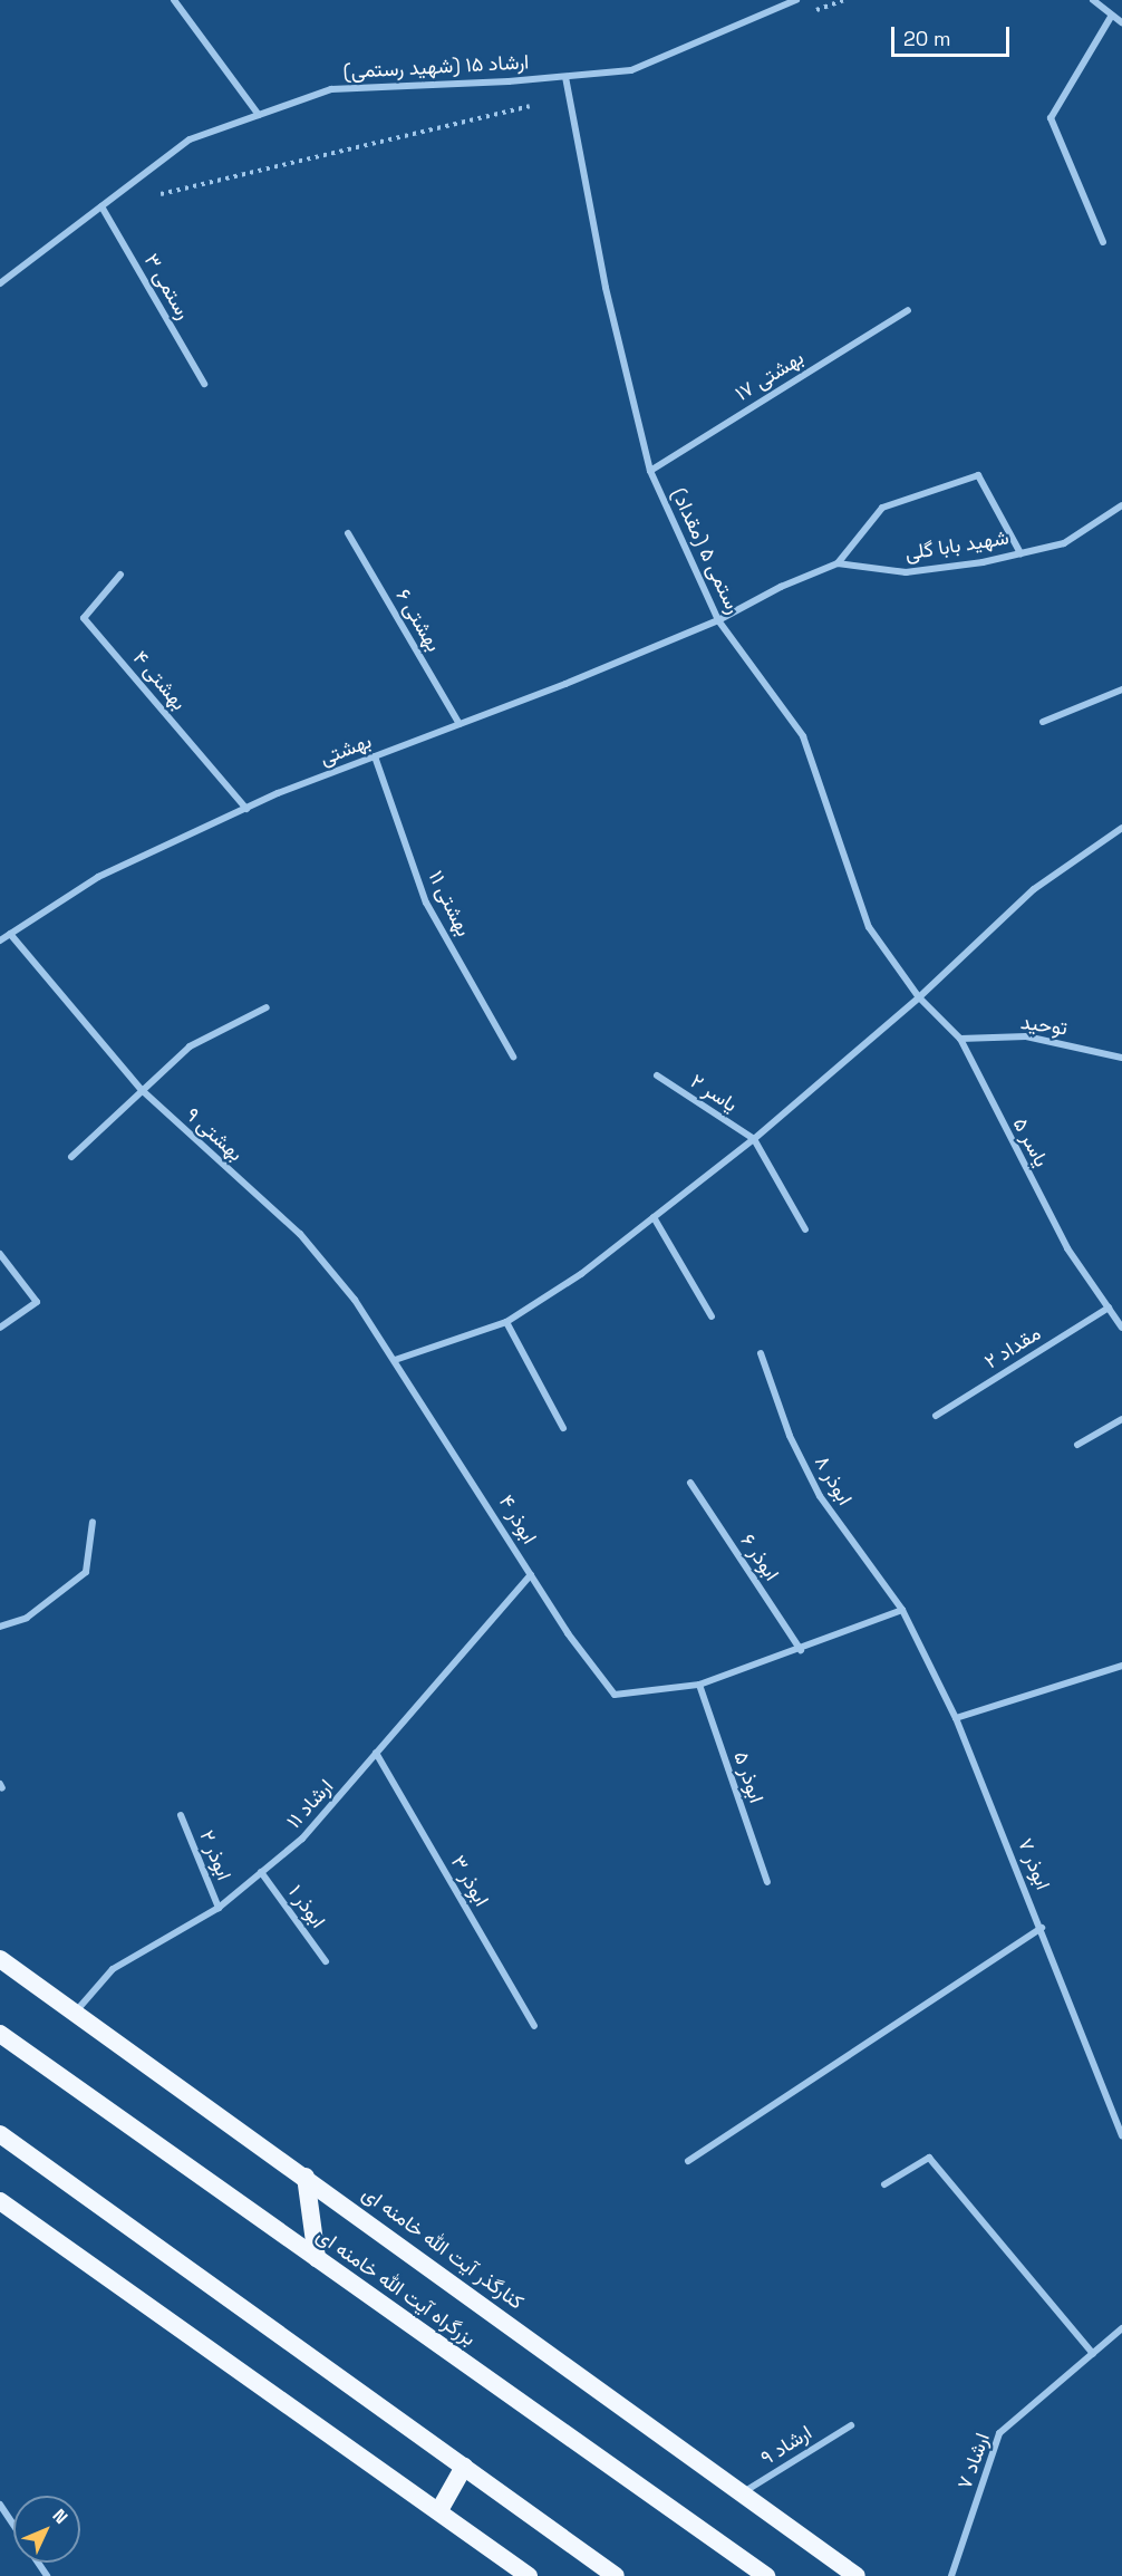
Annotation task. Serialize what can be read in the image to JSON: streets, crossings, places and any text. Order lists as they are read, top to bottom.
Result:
{
  "streets": {
    "highway": ["کنارگذر آیت الله خامنه ای", "بزرگراه آیت الله خامنه ای"],
    "street": [
      "ارشاد ۱۵ (شهید رستمی)",
      "رستمی ۳",
      "بهشتی ۱۷",
      "شهید بابا گلی",
      "رستمی ۵ (مقداد)",
      "بهشتی ۶",
      "بهشتی ۴",
      "بهشتی",
      "بهشتی ۱۱",
      "توحید",
      "یاسر ۲",
      "بهشتی ۹",
      "یاسر ۵",
      "مقداد ۲",
      "ابوذر ۸",
      "ابوذر ۴",
      "ابوذر ۶",
      "ابوذر ۵",
      "ارشاد ۱۱",
      "ابوذر ۲",
      "ابوذر ۷",
      "ابوذر ۳",
      "ابوذر ۱",
      "ارشاد ۹",
      "ارشاد ۷"
    ]
  },
  "crossings": [
    ["ارشاد ۱۵ (شهید رستمی)", "رستمی ۳"],
    ["ارشاد ۱۵ (شهید رستمی)", "رستمی ۵ (مقداد)"],
    ["بهشتی ۱۷", "رستمی ۵ (مقداد)"],
    ["شهید بابا گلی", "رستمی ۵ (مقداد)"],
    ["شهید بابا گلی", "بهشتی"],
    ["رستمی ۵ (مقداد)", "بهشتی"],
    ["رستمی ۵ (مقداد)", "یاسر ۵"],
    ["بهشتی ۶", "بهشتی"],
    ["بهشتی ۴", "بهشتی"],
    ["بهشتی", "بهشتی ۱۱"],
    ["بهشتی", "بهشتی ۹"],
    ["توحید", "یاسر ۵"],
    ["بهشتی ۹", "ابوذر ۴"],
    ["یاسر ۵", "مقداد ۲"],
    ["ابوذر ۸", "ابوذر ۷"],
    ["ابوذر ۴", "ابوذر ۵"],
    ["ابوذر ۴", "ارشاد ۱۱"],
    ["ارشاد ۱۱", "ابوذر ۲"],
    ["ارشاد ۱۱", "ابوذر ۳"],
    ["ارشاد ۱۱", "ابوذر ۱"],
    ["ارشاد ۱۱", "کنارگذر آیت الله خامنه ای"],
    ["کنارگذر آیت الله خامنه ای", "ارشاد ۹"]
  ],
  "scale_bar": "20 m",
  "north": "top right"
}
